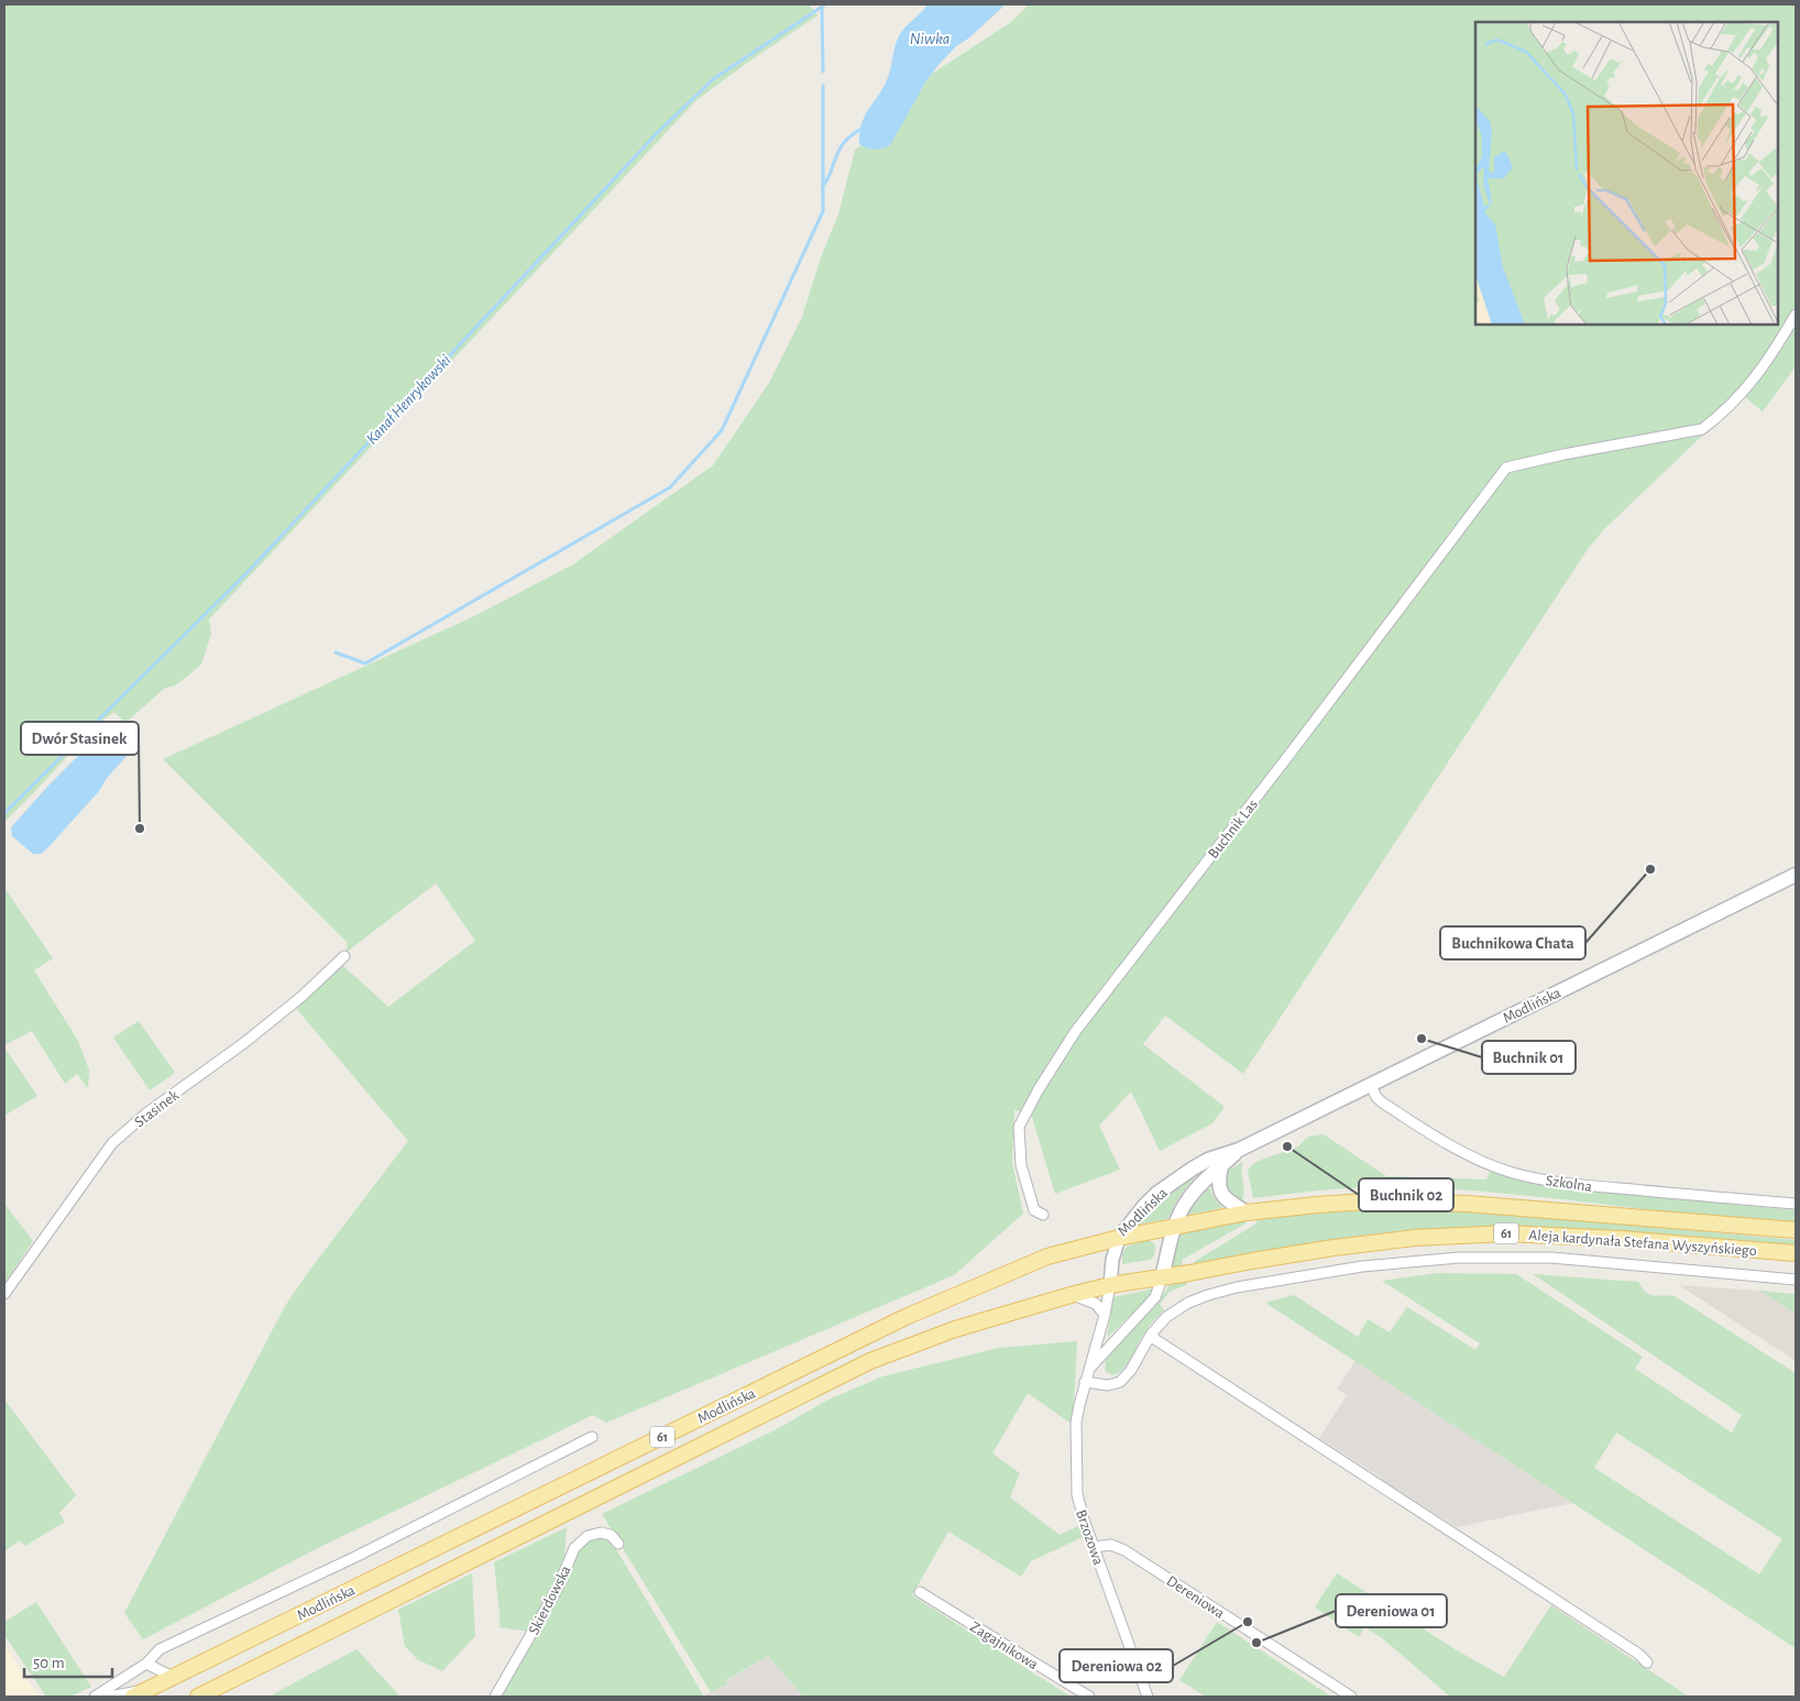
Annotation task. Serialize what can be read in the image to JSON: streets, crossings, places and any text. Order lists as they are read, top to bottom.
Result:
{
  "streets": {
    "main road": ["Modlińska", "61", "Aleja kardynała Stefana Wyszyńskiego"],
    "street": [
      "Buchnik Las",
      "Stasinek",
      "Szkolna",
      "Brzozowa",
      "Dereniowa",
      "Skierdowska",
      "Zagajnikowa"
    ]
  },
  "crossings": [
    ["Modlińska", "Szkolna"],
    ["Modlińska", "61"],
    ["Modlińska", "Aleja kardynała Stefana Wyszyńskiego"],
    ["Modlińska", "Brzozowa"],
    ["61", "Aleja kardynała Stefana Wyszyńskiego"],
    ["61", "Brzozowa"],
    ["Aleja kardynała Stefana Wyszyńskiego", "Brzozowa"],
    ["Brzozowa", "Dereniowa"]
  ],
  "water": ["Niwka", "Kanał Henrykowski"],
  "places": [
    "Dwór Stasinek",
    "Buchnikowa Chata",
    "Buchnik 01",
    "Buchnik 02",
    "Dereniowa 02",
    "Dereniowa 01"
  ],
  "scale_bar": "50 m"
}
